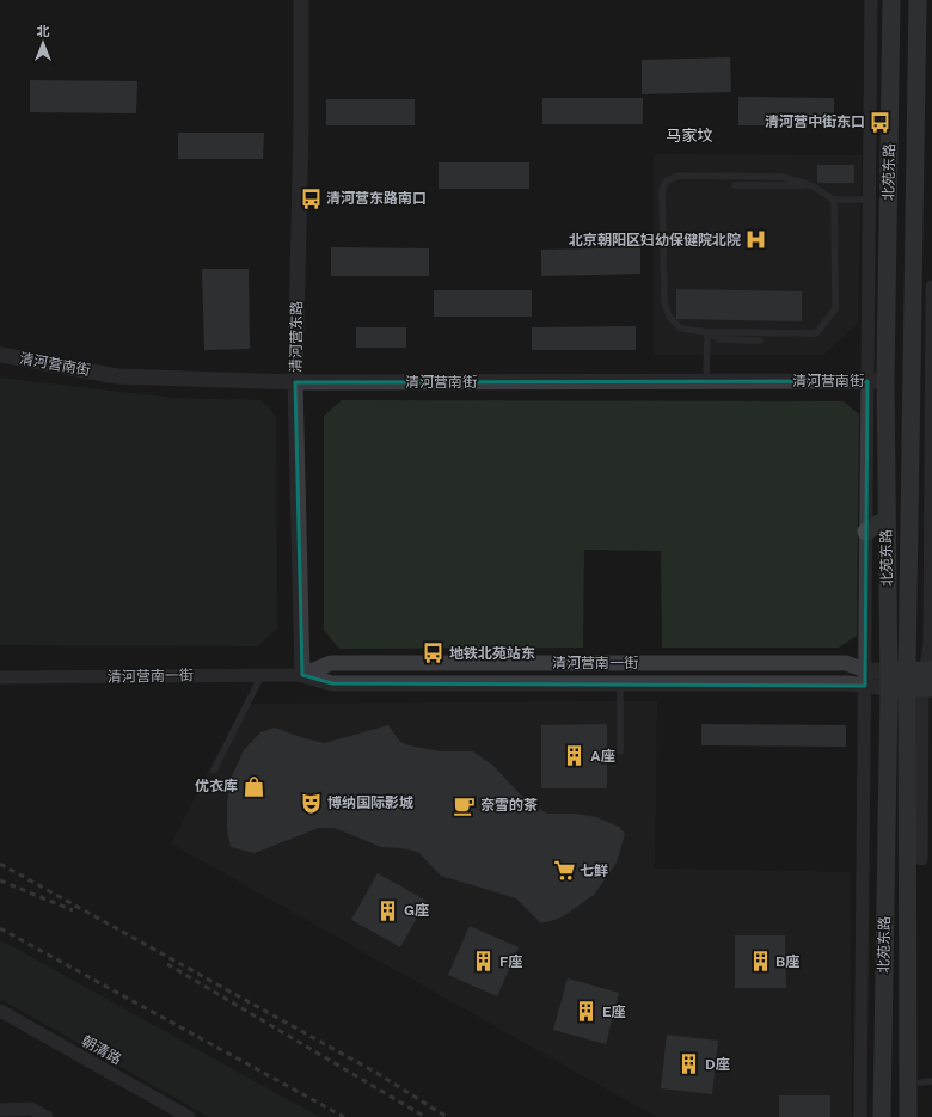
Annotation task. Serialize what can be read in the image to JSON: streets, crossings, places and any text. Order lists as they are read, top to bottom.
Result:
{
  "streets": {
    "main road": ["北苑东路"],
    "street": [
      "清河营东路",
      "清河营南街",
      "清河营南一街",
      "朝清路"
    ]
  },
  "crossings": [
    ["北苑东路", "清河营南街"],
    ["北苑东路", "清河营南一街"],
    ["清河营东路", "清河营南街"],
    ["清河营东路", "清河营南一街"]
  ],
  "districts": ["马家坟"],
  "places": {
    "bus stop": ["清河营中街东口", "清河营东路南口", "地铁北苑站东"],
    "hospital": ["北京朝阳区妇幼保健院北院"],
    "building": [
      "A座",
      "G座",
      "F座",
      "B座",
      "E座",
      "D座"
    ],
    "shop": ["优衣库"],
    "theatre": ["博纳国际影城"],
    "cafe": ["奈雪的茶"],
    "supermarket": ["七鲜"]
  },
  "north": "top"
}
